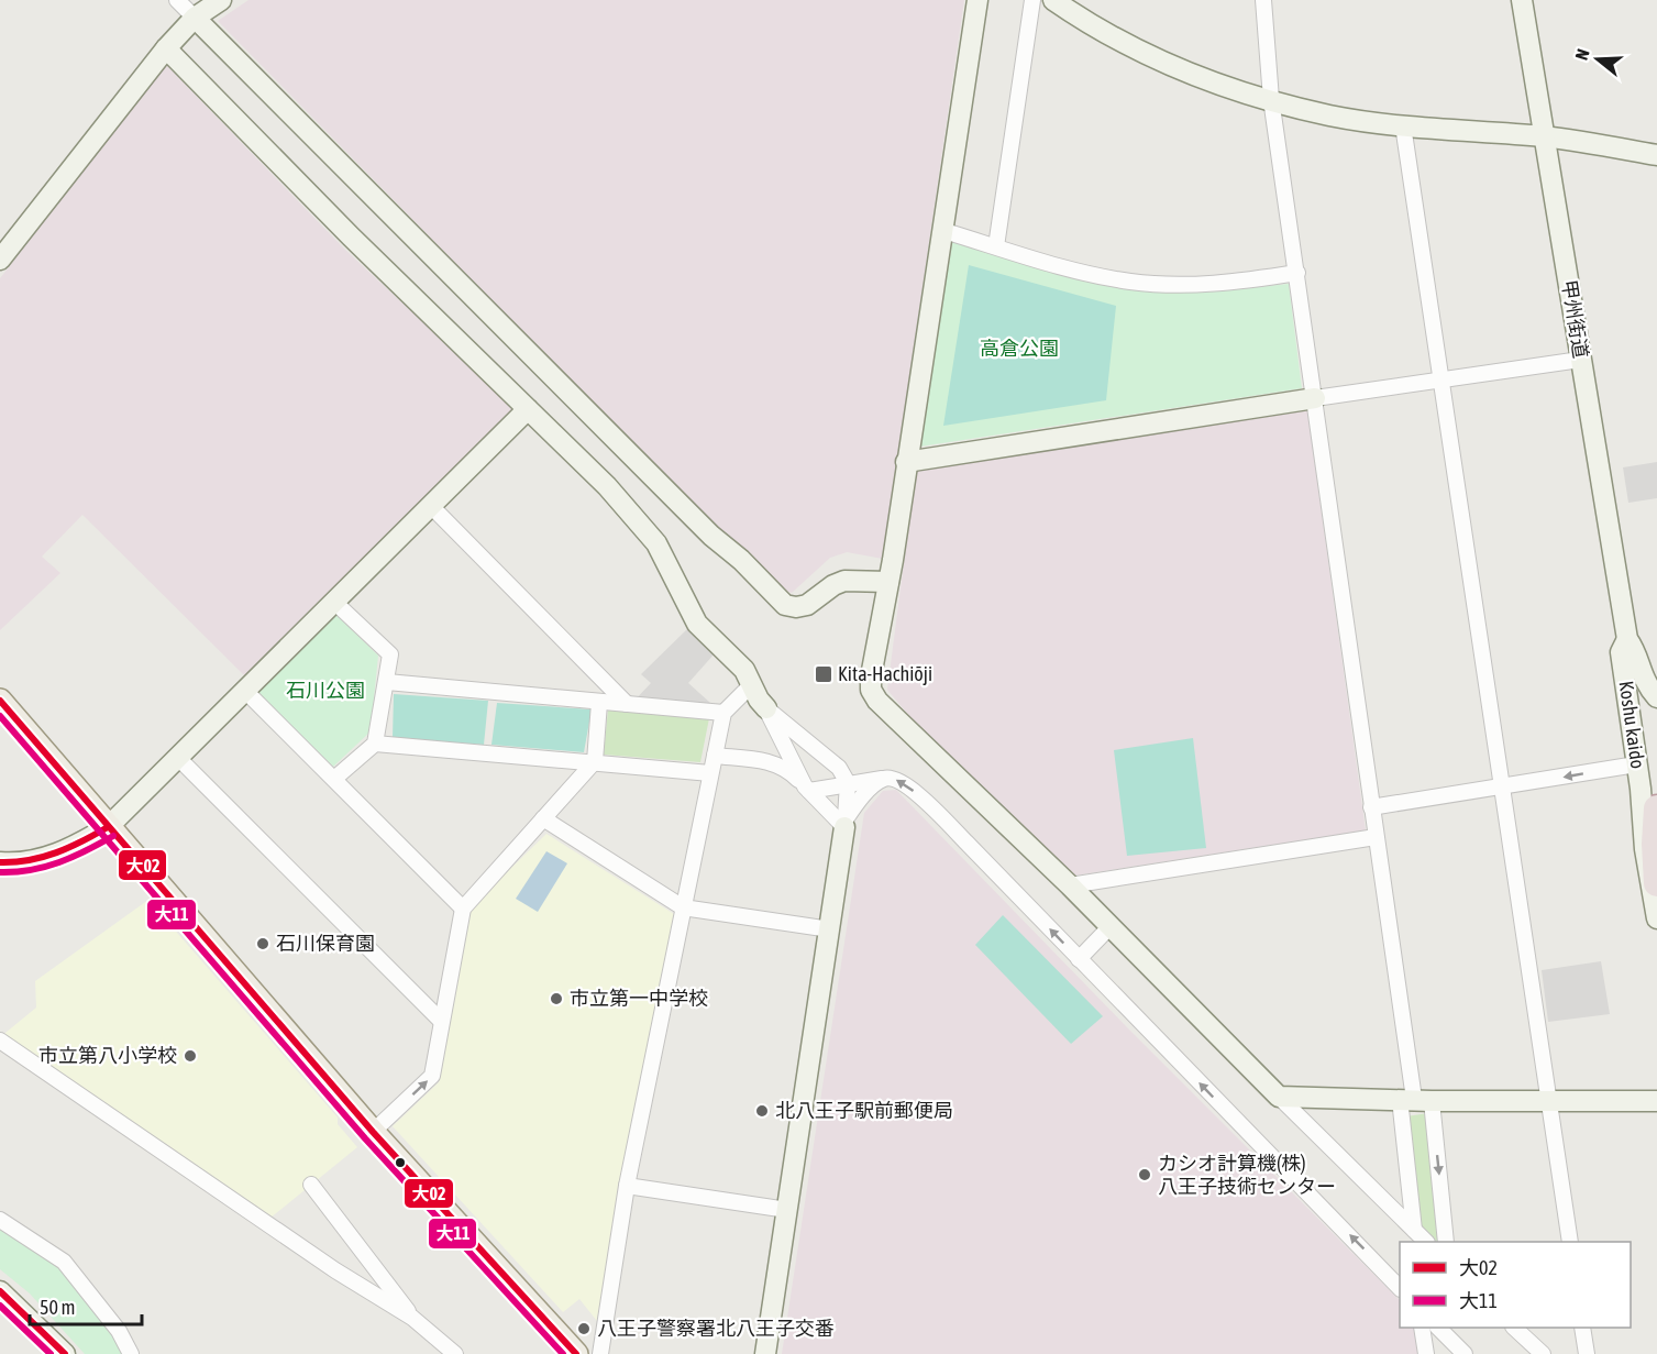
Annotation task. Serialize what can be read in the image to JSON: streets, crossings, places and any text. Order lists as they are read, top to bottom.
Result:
{
  "streets": {
    "street": ["甲州街道", "Koshu kaido"]
  },
  "crossings": [
    ["甲州街道", "Koshu kaido"]
  ],
  "parks": ["高倉公園", "石川公園"],
  "places": {
    "transit": ["Kita-Hachiōji"],
    "other": [
      "石川保育園",
      "市立第一中学校",
      "市立第八小学校",
      "北八王子駅前郵便局",
      "カシオ計算機(株) 八王子技術センター",
      "八王子警察署北八王子交番"
    ]
  },
  "lines": ["transit line 大02", "transit line 大11"],
  "legend": ["大02", "大11"],
  "scale_bar": "50 m",
  "north": "left"
}
